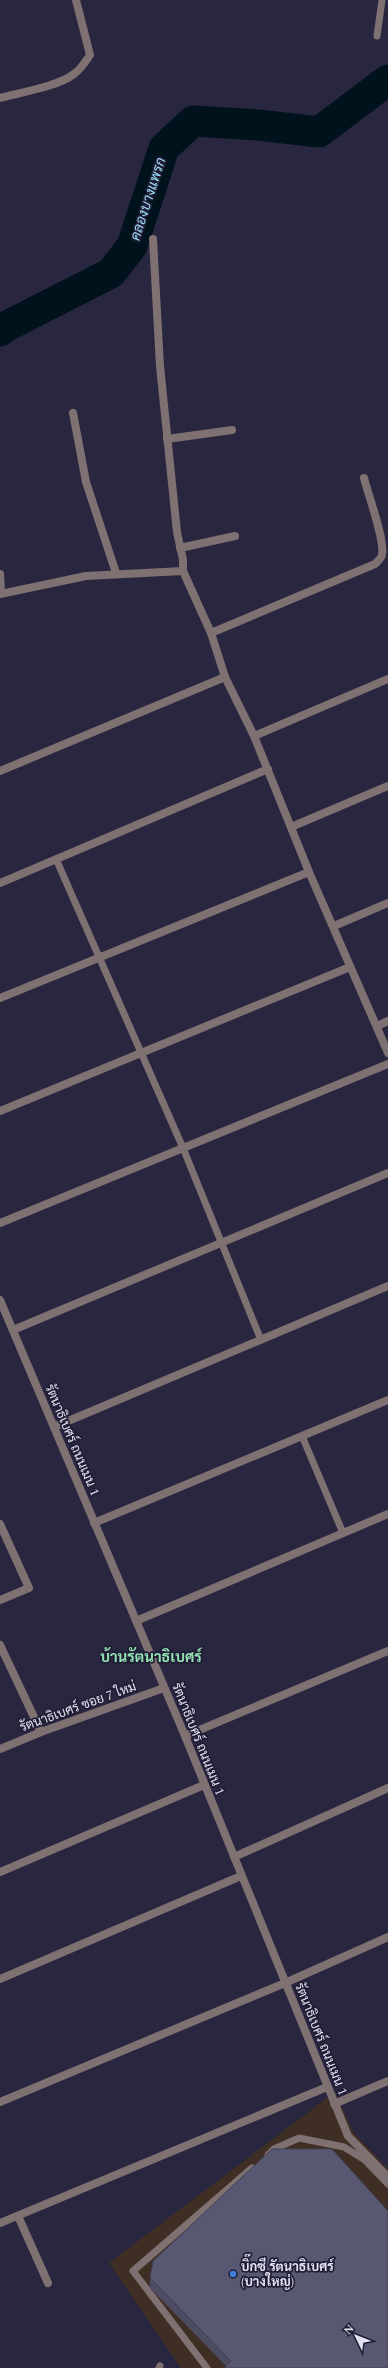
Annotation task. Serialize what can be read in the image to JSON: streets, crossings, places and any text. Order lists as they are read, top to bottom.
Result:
{
  "streets": {
    "street": ["รัตนาธิเบศร์ ถนนเมน 1", "รัตนาธิเบศร์ ซอย 7 ใหม่"]
  },
  "crossings": [
    ["รัตนาธิเบศร์ ถนนเมน 1", "รัตนาธิเบศร์ ซอย 7 ใหม่"]
  ],
  "districts": ["บ้านรัตนาธิเบศร์"],
  "water": ["คลองบางแพรก"],
  "places": ["บิ๊กซี รัตนาธิเบศร์ (บางใหญ่)"],
  "north": "top left"
}
